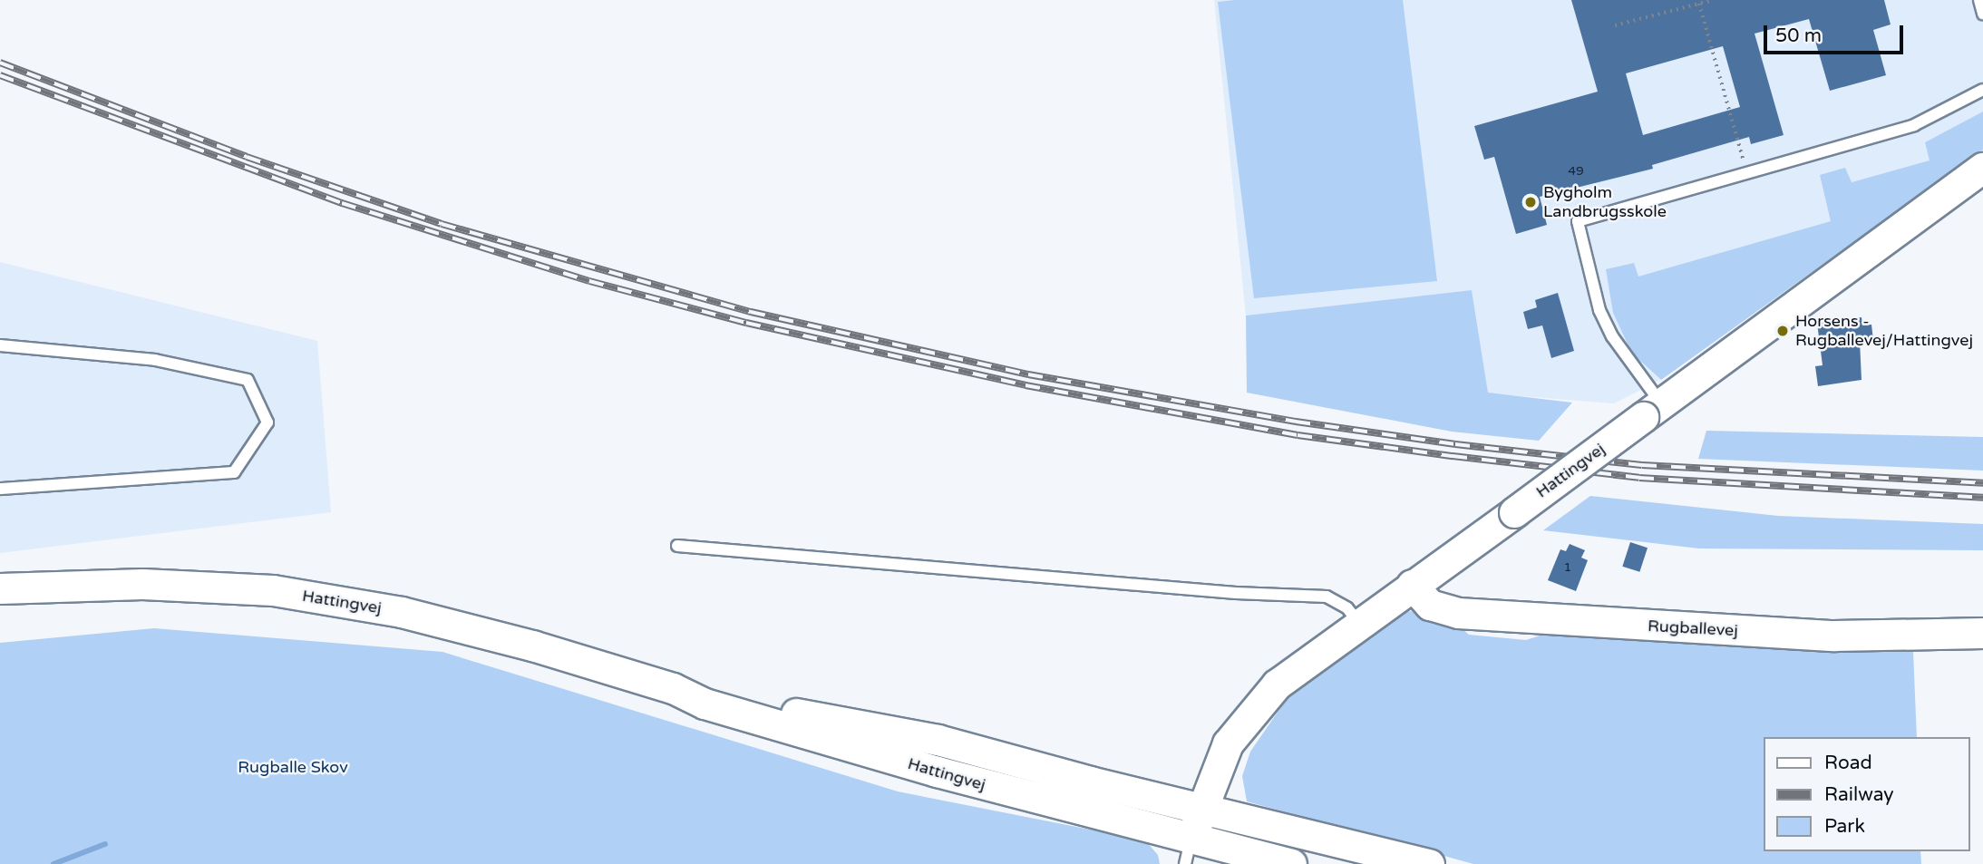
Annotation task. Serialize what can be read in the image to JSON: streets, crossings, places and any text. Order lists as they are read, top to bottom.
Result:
{
  "streets": {
    "street": ["Hattingvej", "Rugballevej"]
  },
  "crossings": [
    ["Hattingvej", "Rugballevej"]
  ],
  "parks": ["Rugballe Skov"],
  "places": ["Bygholm Landbrugsskole", "Horsens - Rugballevej/Hattingvej"],
  "house_numbers": ["49", "1"],
  "legend": ["Road", "Railway", "Park"],
  "scale_bar": "50 m"
}
